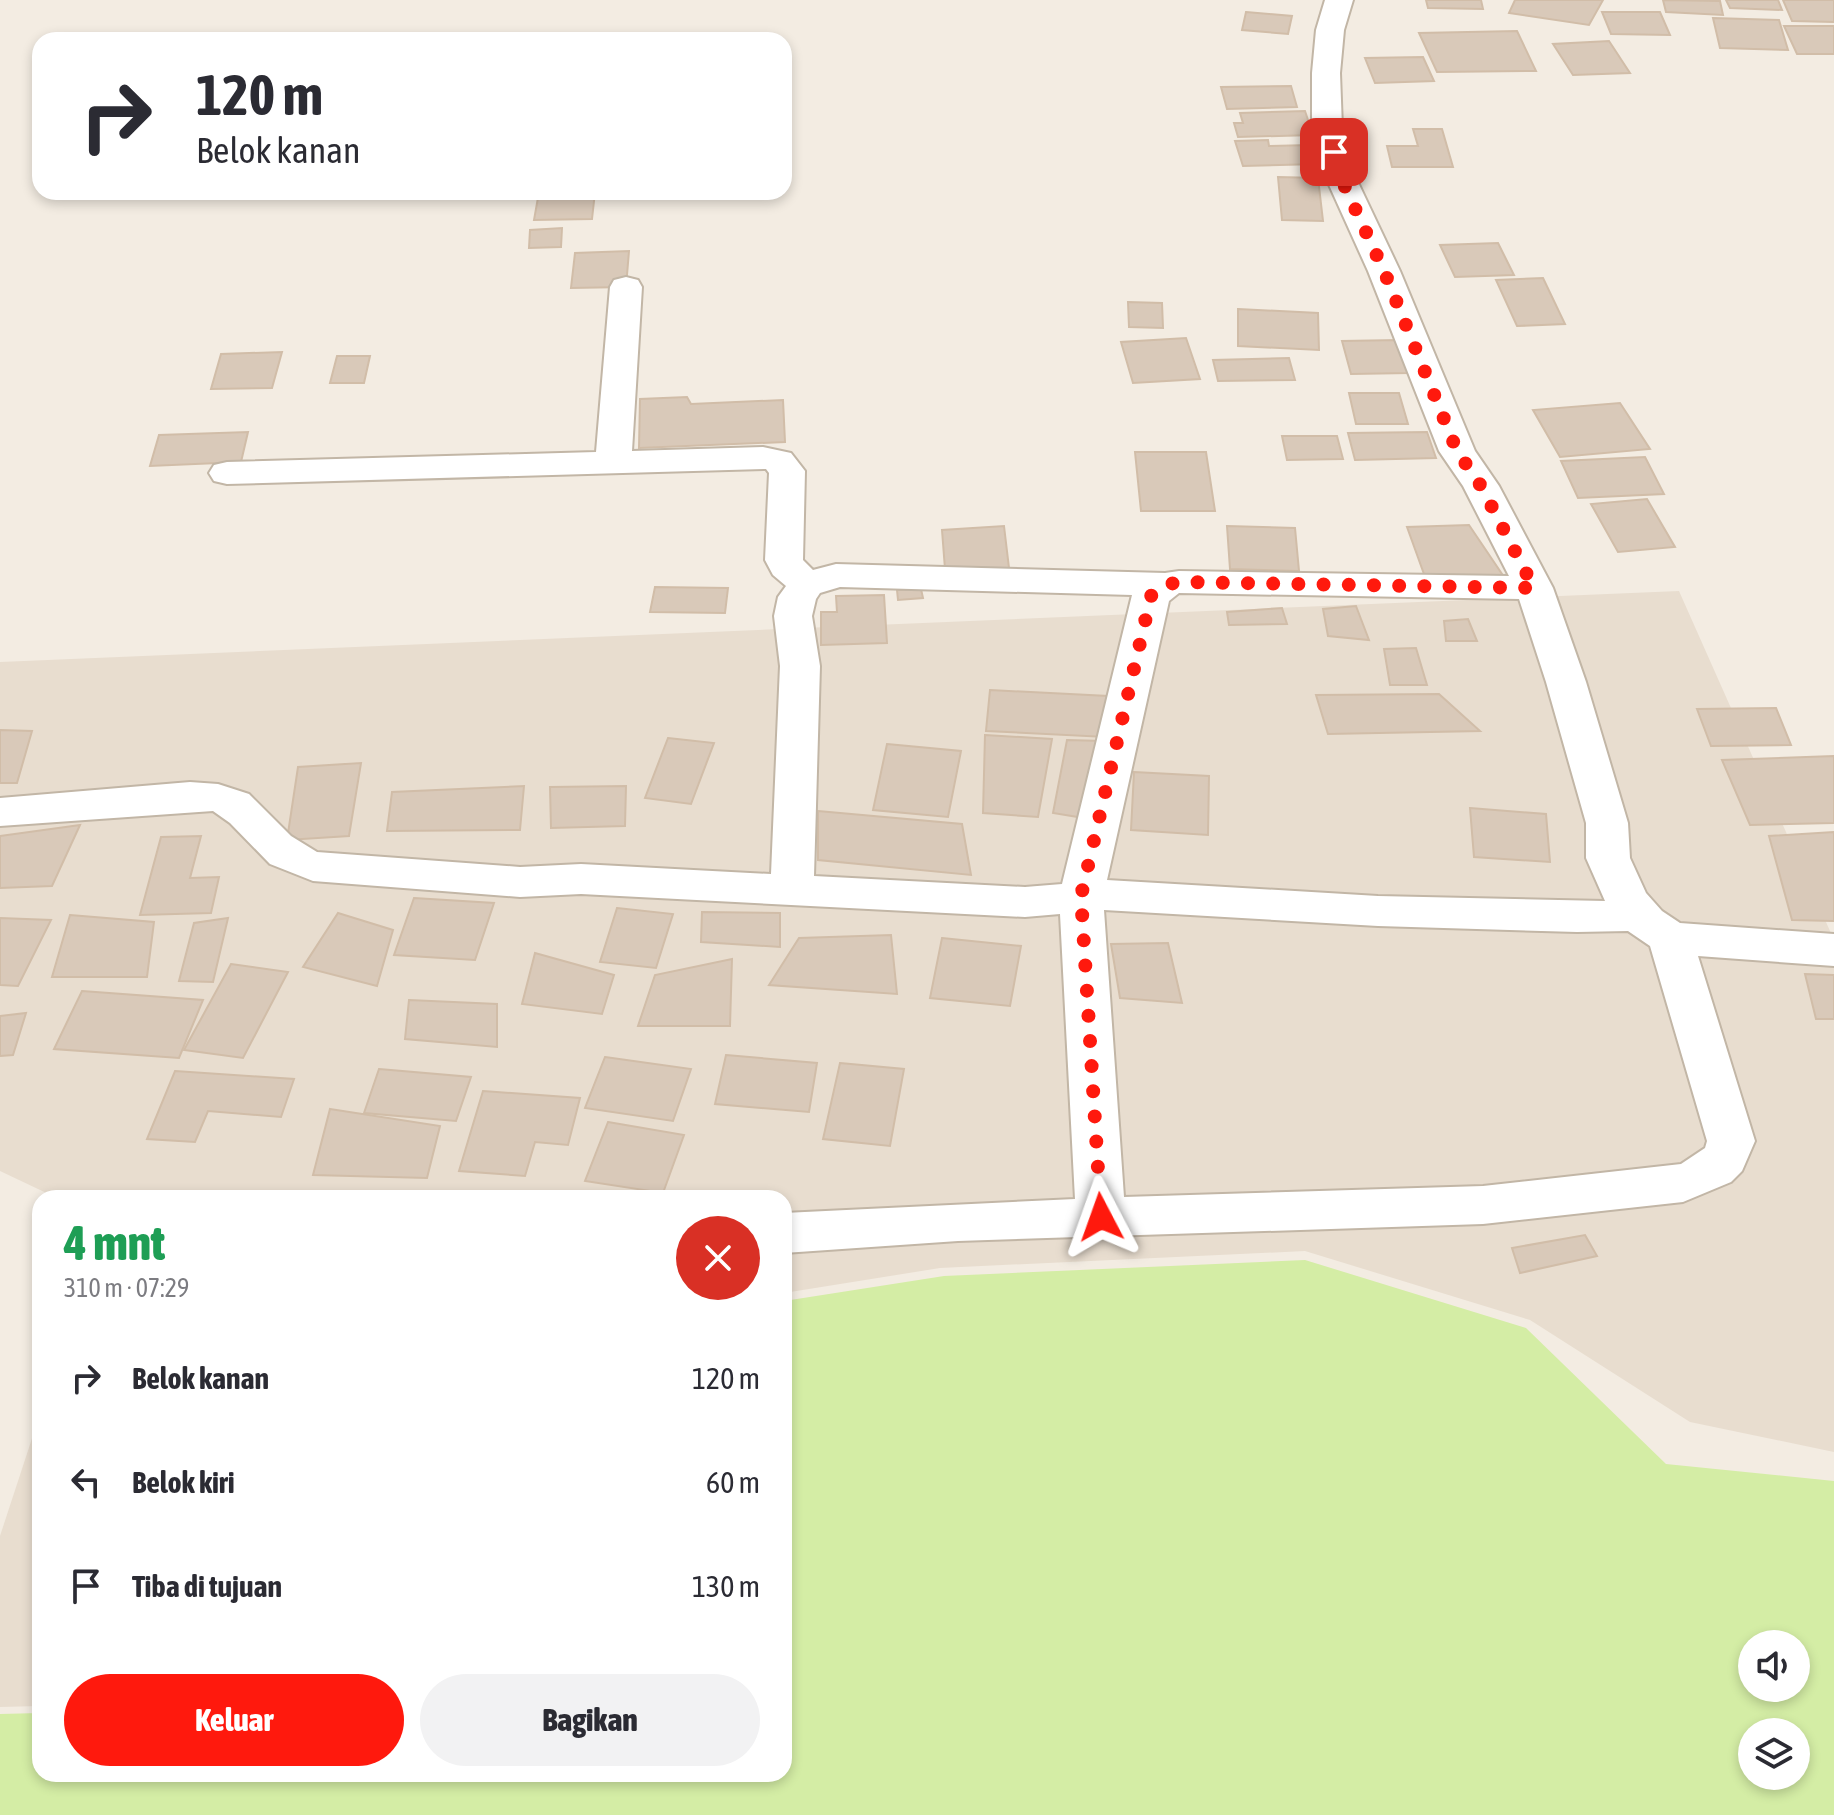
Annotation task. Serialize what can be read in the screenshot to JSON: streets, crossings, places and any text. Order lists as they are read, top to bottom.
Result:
{
  "page": {
    "turn": ["120 m", "Belok kanan"],
    "heading": ["4 mnt", "310 m · 07:29"],
    "list": [
      {
        "name": "Belok kanan",
        "value": "120 m"
      },
      {
        "name": "Belok kiri",
        "value": "60 m"
      },
      {
        "name": "Tiba di tujuan",
        "value": "130 m"
      }
    ],
    "buttons": ["Keluar", "Bagikan"]
  }
}
